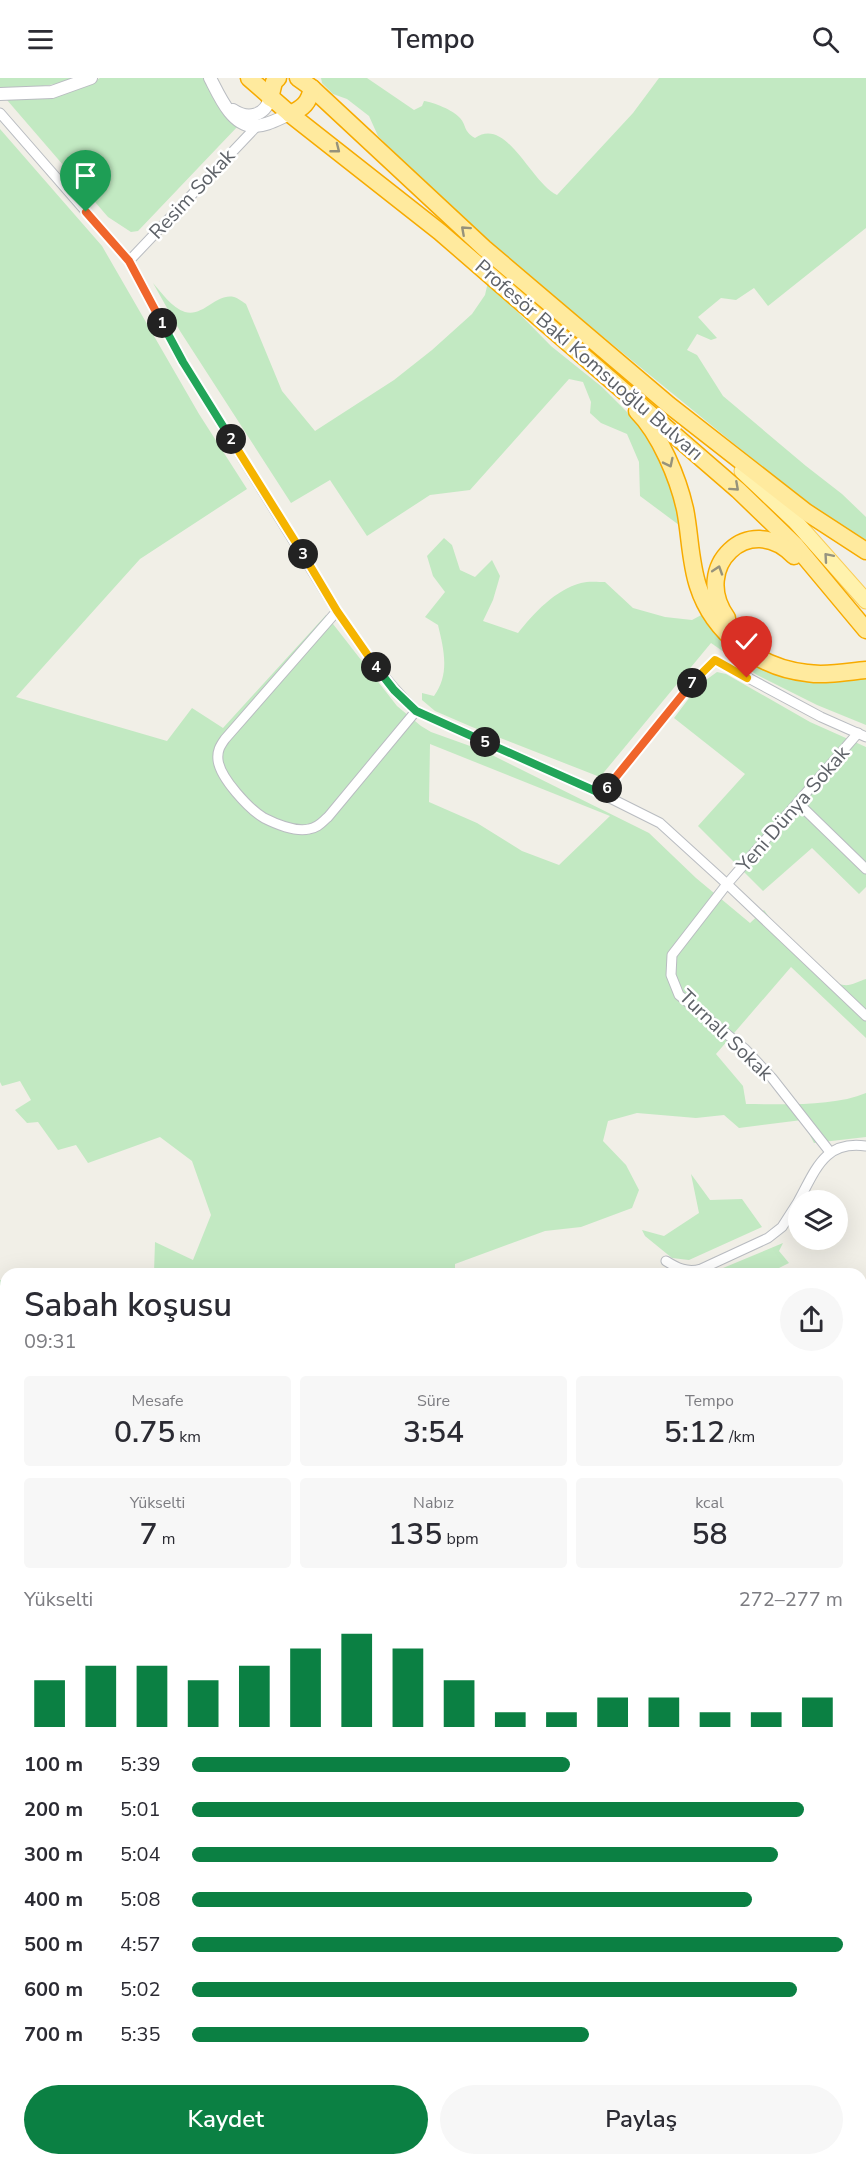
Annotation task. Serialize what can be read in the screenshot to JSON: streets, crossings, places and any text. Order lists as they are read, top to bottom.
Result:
{
  "streets": {
    "highway": ["Profesör Baki Komsuoğlu Bulvarı"],
    "street": ["Resim Sokak", "Yeni Dünya Sokak", "Turnalı Sokak"]
  },
  "crossings": [
    ["Yeni Dünya Sokak", "Turnalı Sokak"]
  ],
  "page": {
    "header": "Tempo",
    "pins": [
      "1",
      "2",
      "3",
      "4",
      "7",
      "5",
      "6"
    ],
    "heading": ["Sabah koşusu", "09:31"],
    "stats": [
      ["Mesafe", "0.75 km"],
      ["Süre", "3:54"],
      ["Tempo", "5:12 /km"],
      ["Yükselti", "7 m"],
      ["Nabız", "135 bpm"],
      ["kcal", "58"]
    ],
    "chart": ["Yükselti", "272–277 m"],
    "list": [
      {
        "name": "100 m",
        "note": "5:39"
      },
      {
        "name": "200 m",
        "note": "5:01"
      },
      {
        "name": "300 m",
        "note": "5:04"
      },
      {
        "name": "400 m",
        "note": "5:08"
      },
      {
        "name": "500 m",
        "note": "4:57"
      },
      {
        "name": "600 m",
        "note": "5:02"
      },
      {
        "name": "700 m",
        "note": "5:35"
      }
    ],
    "buttons": ["Kaydet", "Paylaş"]
  }
}
